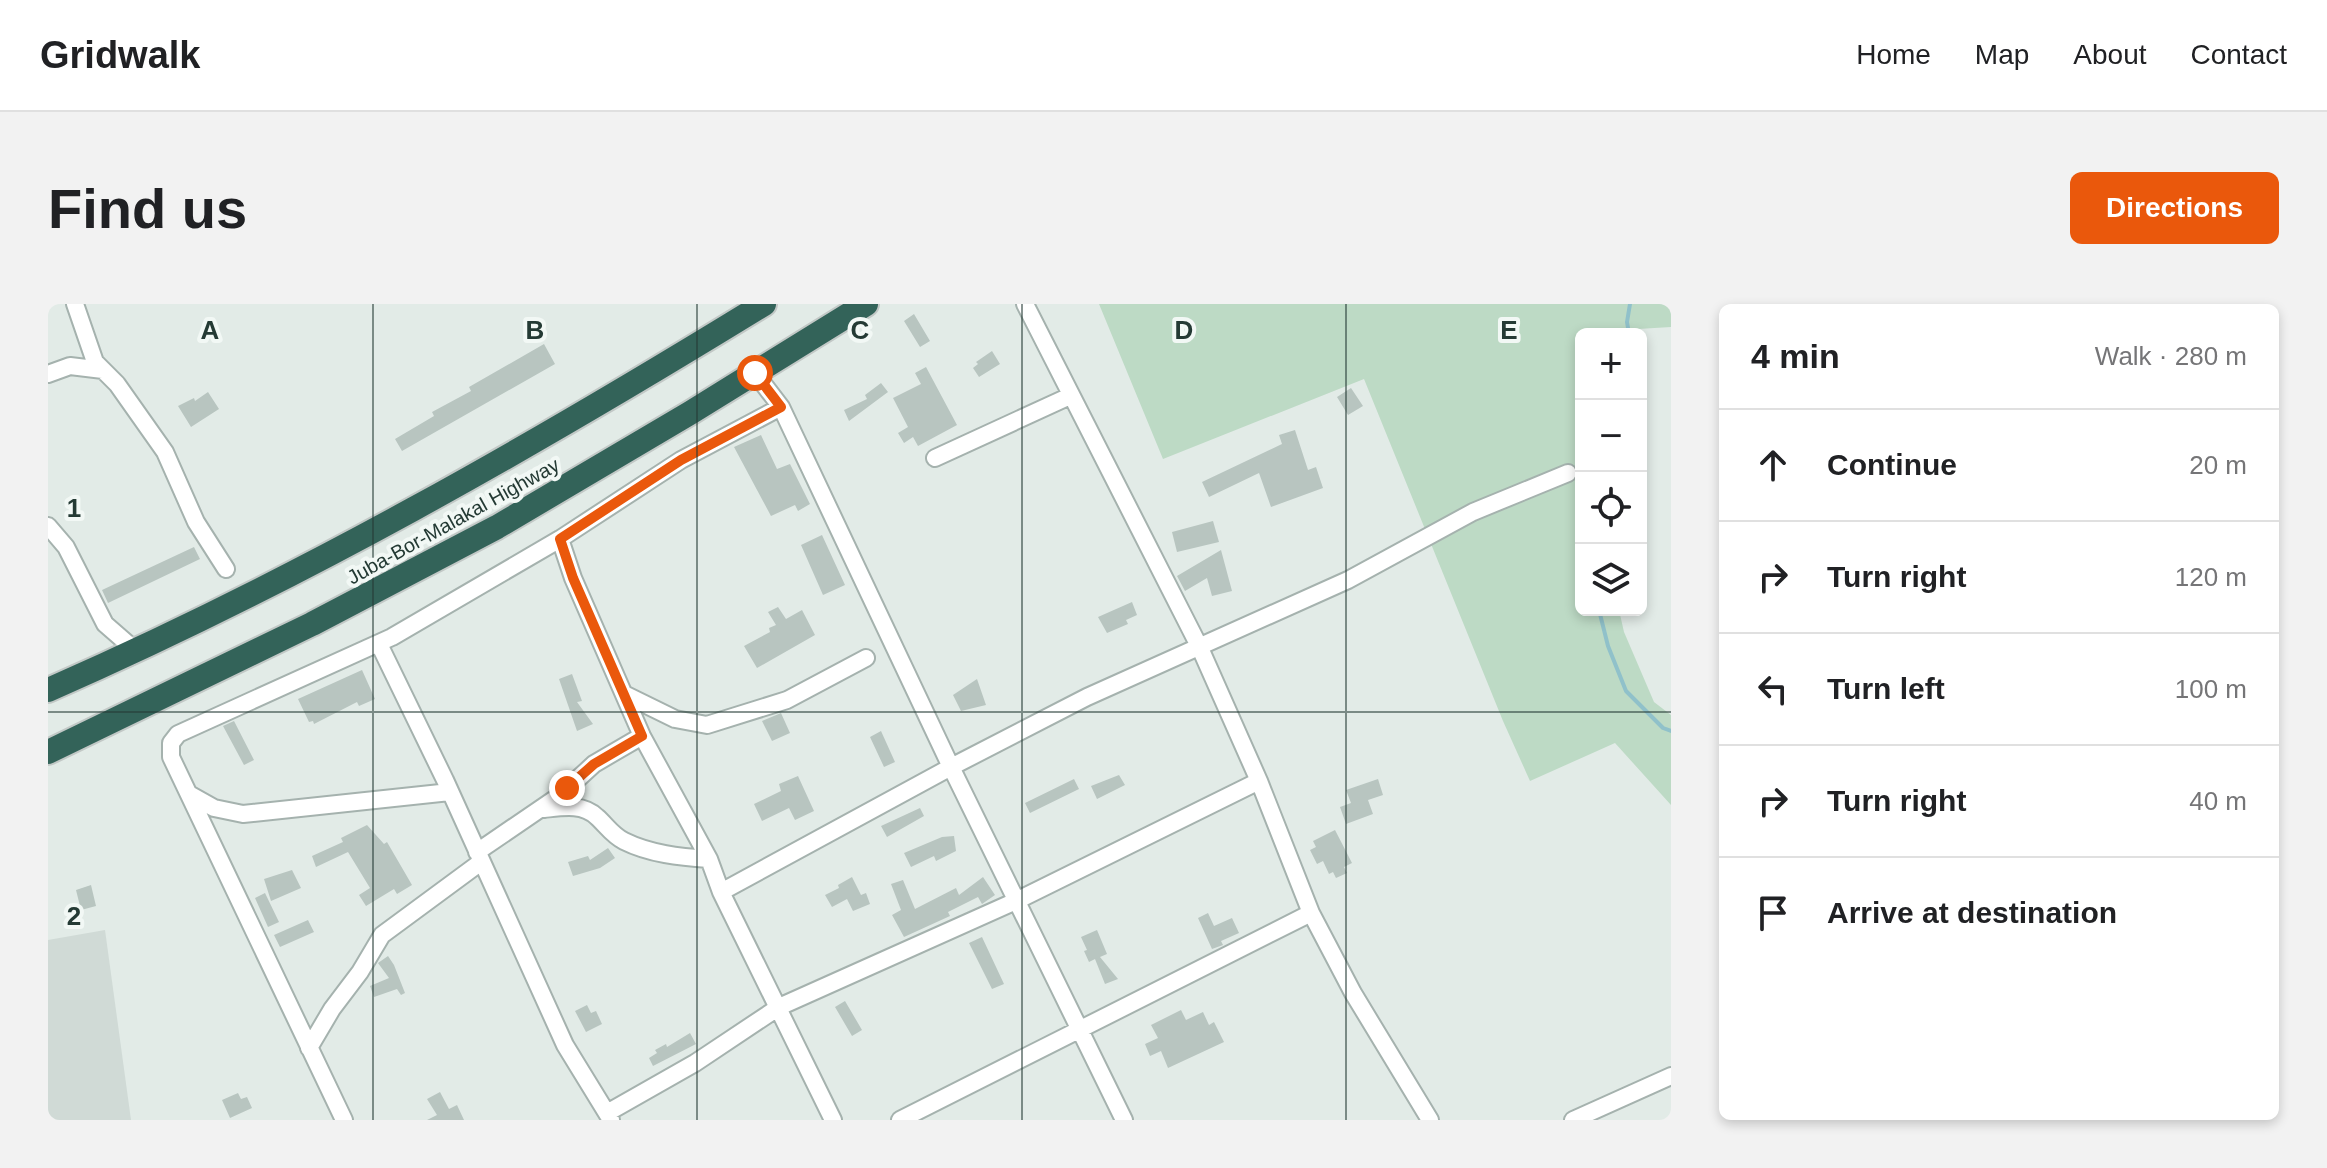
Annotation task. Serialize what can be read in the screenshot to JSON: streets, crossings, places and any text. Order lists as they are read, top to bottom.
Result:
{
  "streets": {
    "highway": ["Juba-Bor-Malakal Highway"]
  },
  "page": {
    "header": "Gridwalk",
    "nav": [
      "Home",
      "Map",
      "About",
      "Contact"
    ],
    "buttons": "Directions",
    "title": "Find us",
    "heading": ["4 min", "Walk · 280 m"],
    "map_buttons": ["+", "−"],
    "list": [
      ["Continue", "20 m"],
      ["Turn right", "120 m"],
      ["Turn left", "100 m"],
      ["Turn right", "40 m"],
      "Arrive at destination"
    ]
  },
  "grid": {
    "columns": [
      "A",
      "B",
      "C",
      "D",
      "E"
    ],
    "rows": ["1", "2"]
  }
}
